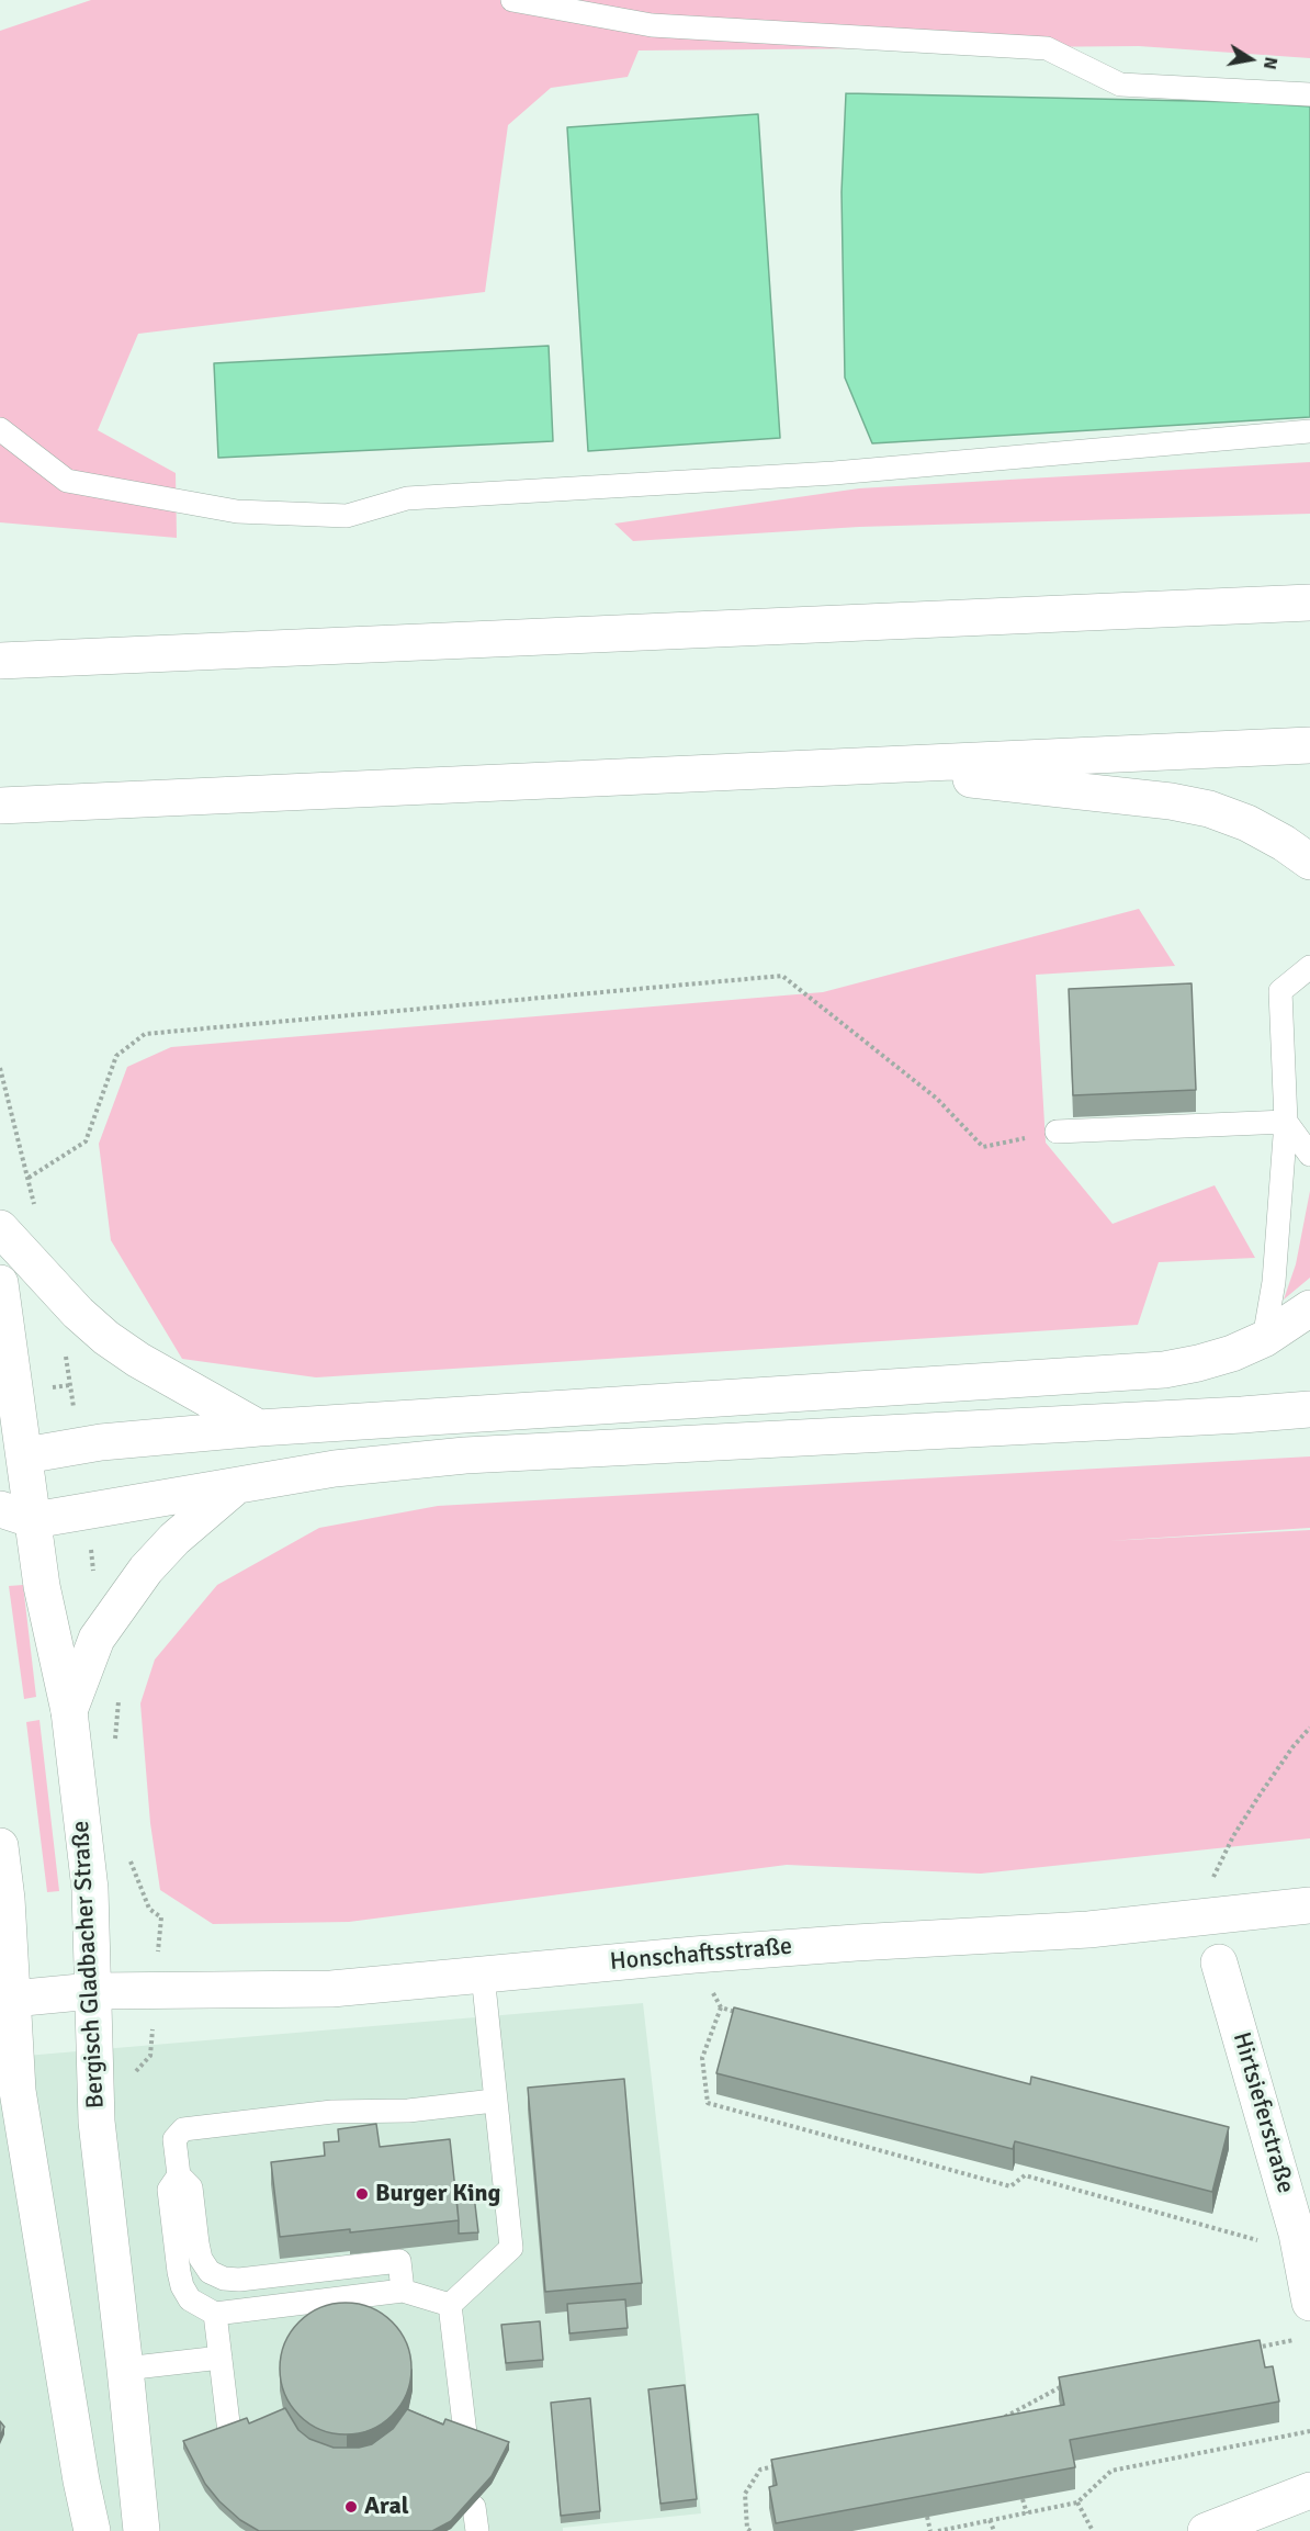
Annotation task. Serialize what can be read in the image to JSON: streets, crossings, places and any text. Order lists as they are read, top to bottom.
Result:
{
  "streets": {
    "main road": ["Honschaftsstraße", "Bergisch Gladbacher Straße", "Hirtsieferstraße"]
  },
  "crossings": [
    ["Honschaftsstraße", "Bergisch Gladbacher Straße"]
  ],
  "places": ["Burger King", "Aral"],
  "north": "right"
}
